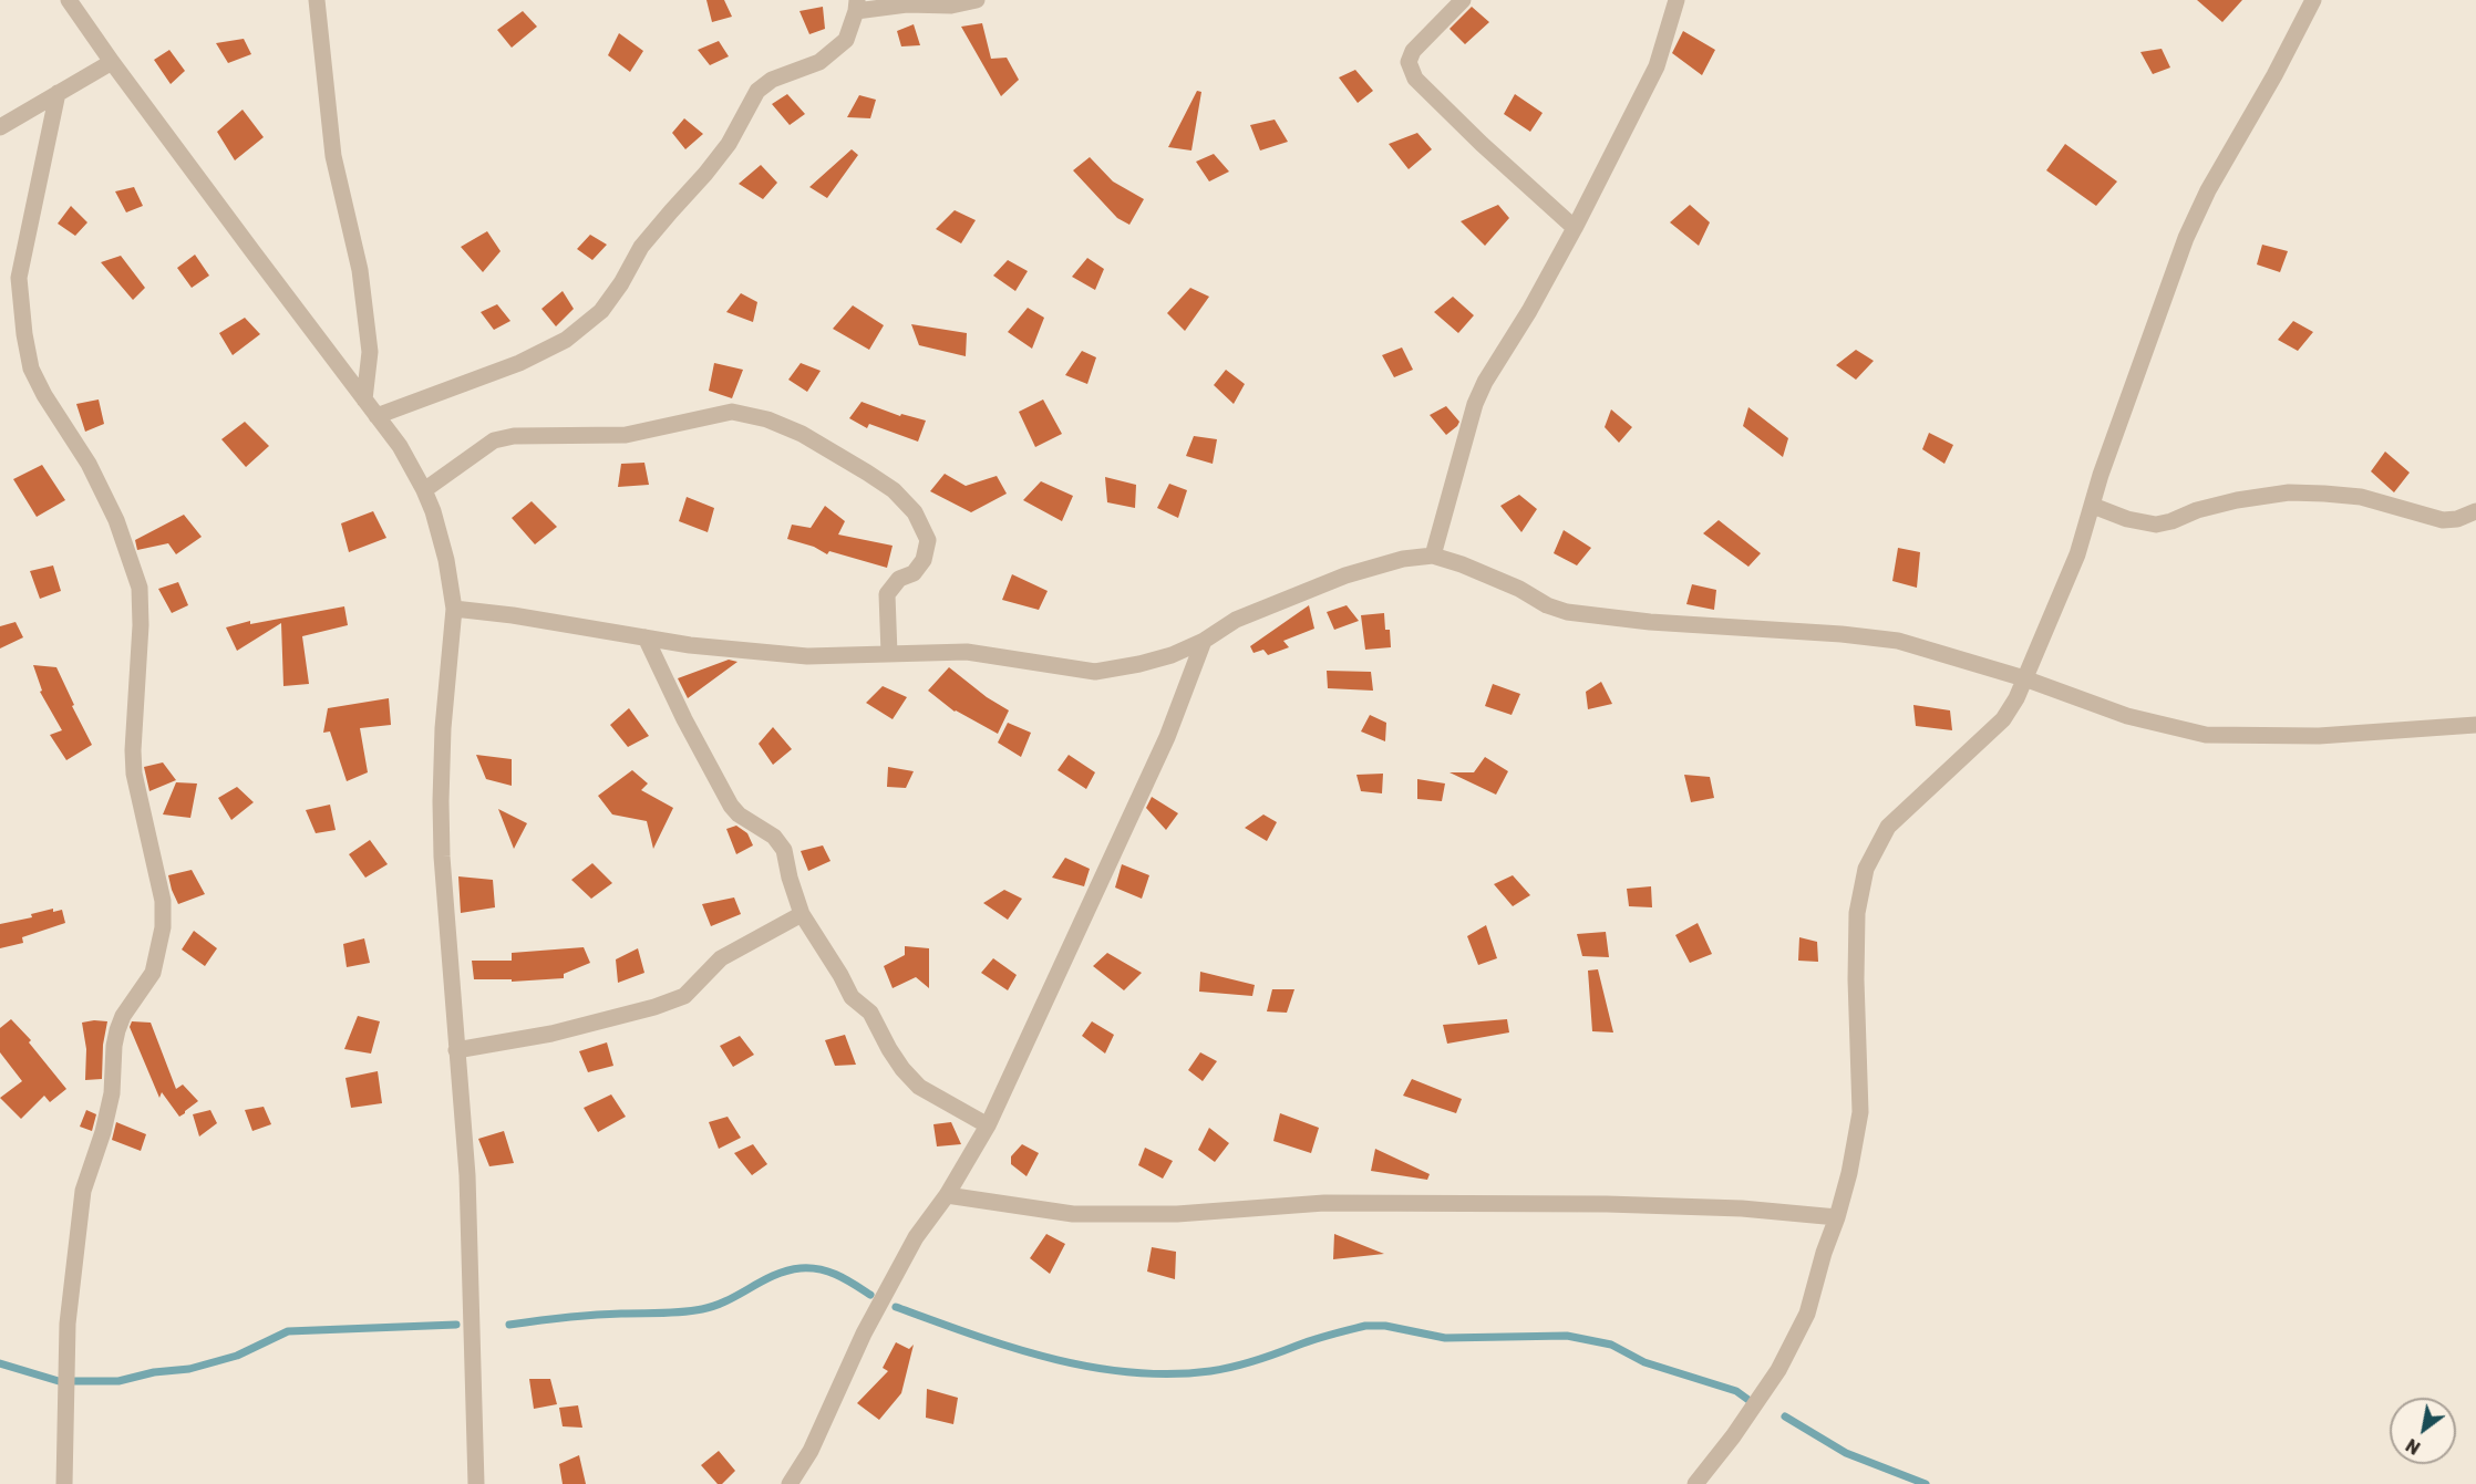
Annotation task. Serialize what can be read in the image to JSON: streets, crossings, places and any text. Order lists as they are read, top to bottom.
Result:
{
  "north": "bottom left"
}
